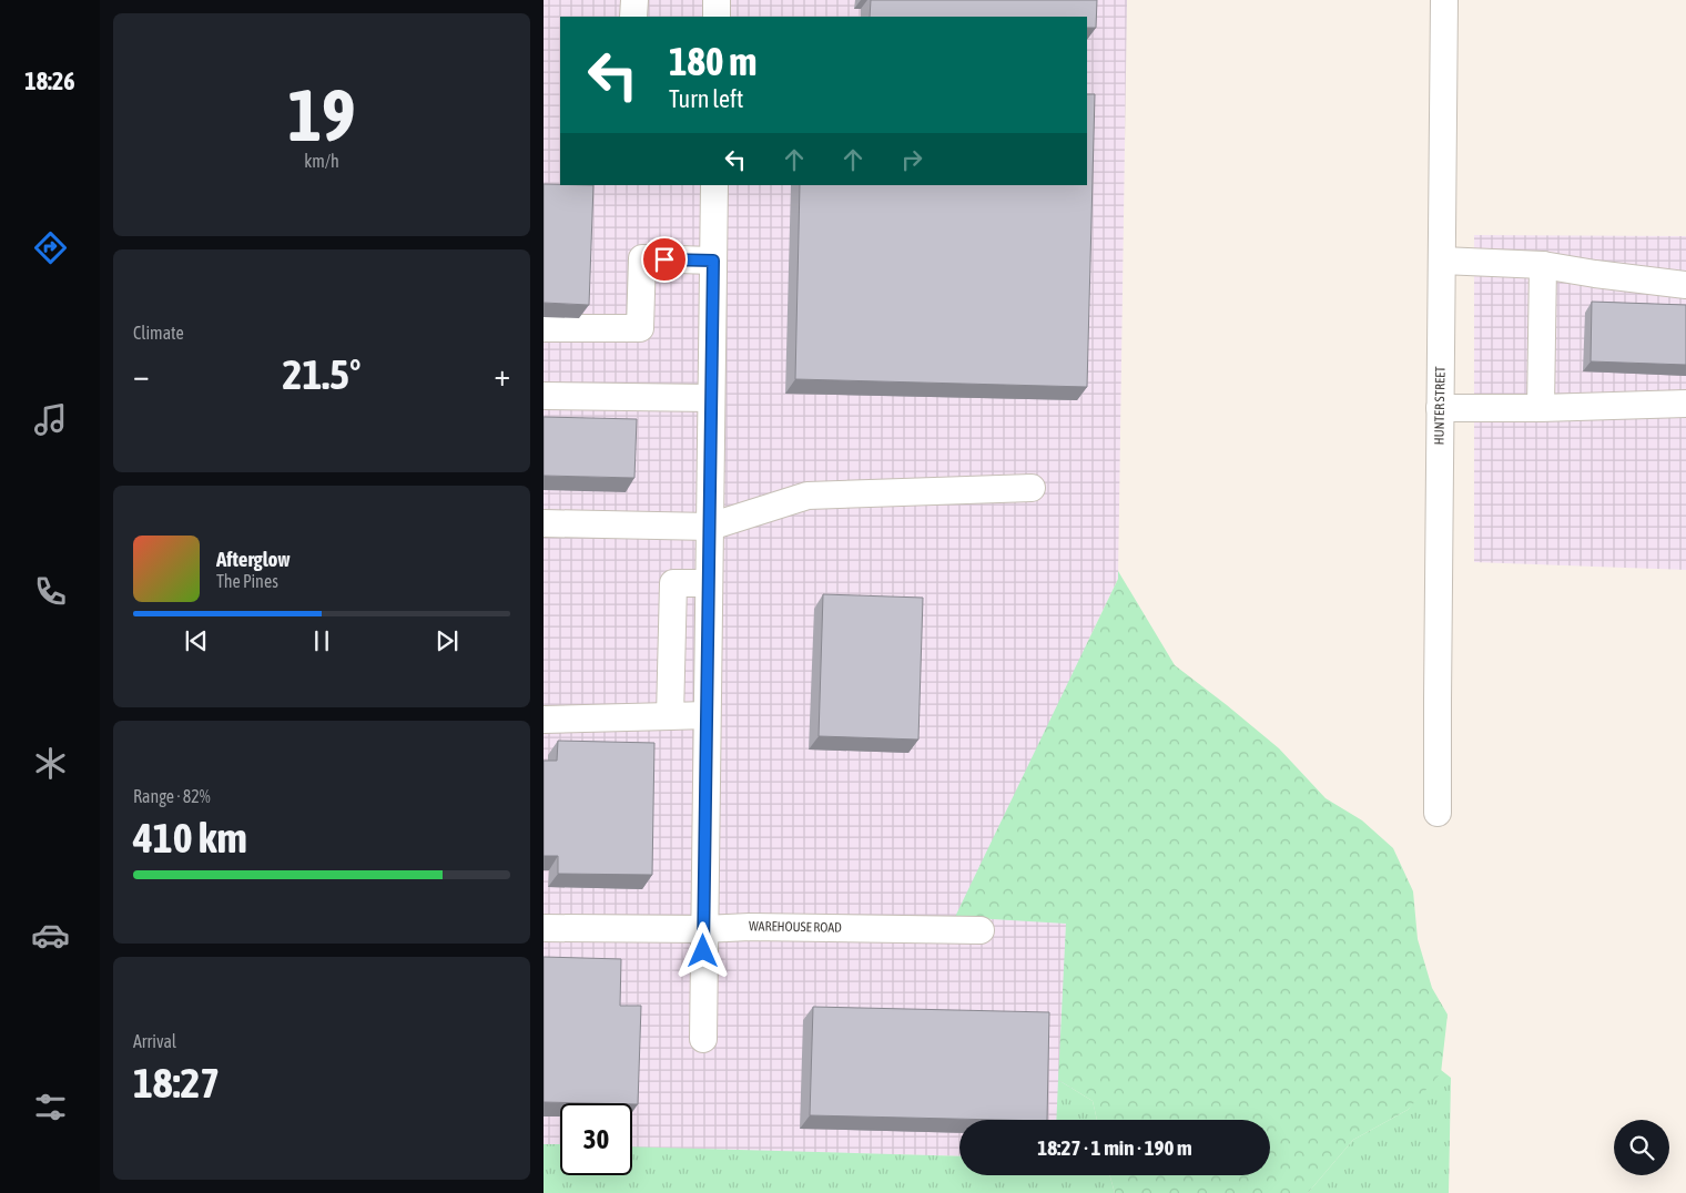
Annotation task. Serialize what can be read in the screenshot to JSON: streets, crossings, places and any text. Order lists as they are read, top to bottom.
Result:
{
  "streets": {
    "street": ["HUNTER STREET", "WAREHOUSE ROAD"]
  },
  "page": {
    "tabs": "18:26",
    "tile": [
      ["19", "km/h"],
      "Climate",
      ["Range · 82%", "410 km"],
      ["Arrival", "18:27"]
    ],
    "turn": ["180 m", "Turn left"],
    "heat": ["−", "21.5°", "+"],
    "song": ["Afterglow", "The Pines"],
    "limit": "30",
    "trip": "18:27 · 1 min · 190 m"
  }
}
